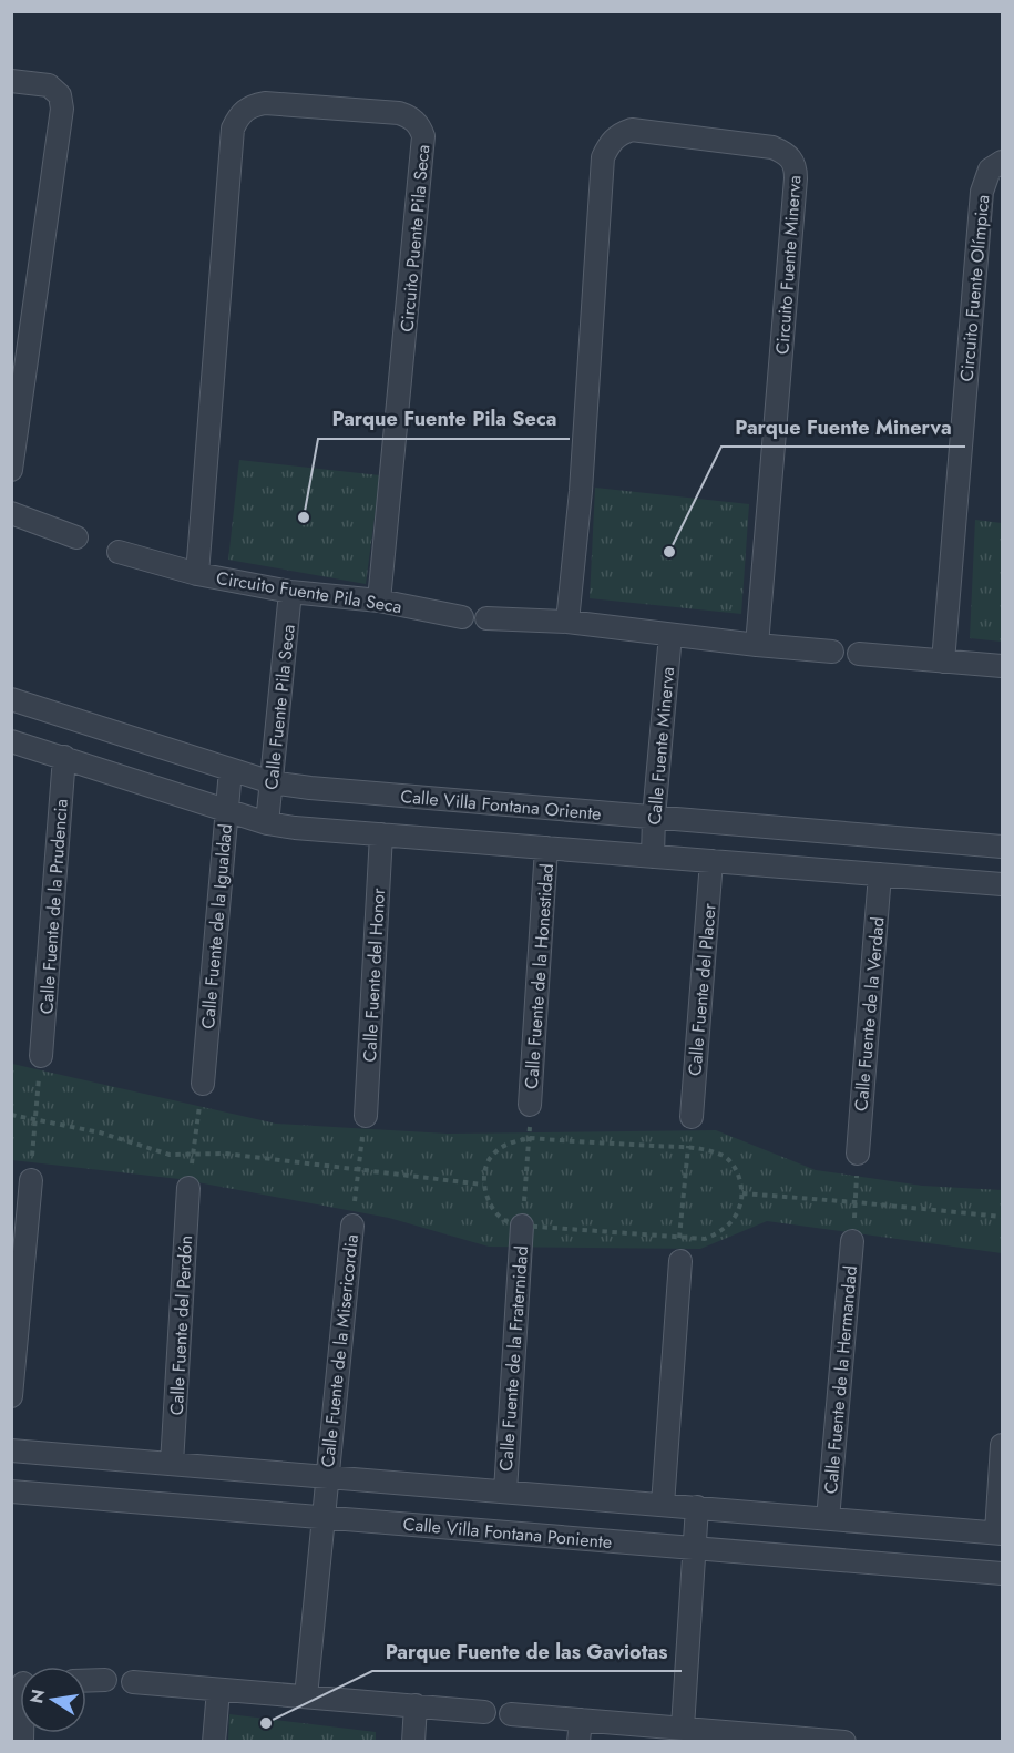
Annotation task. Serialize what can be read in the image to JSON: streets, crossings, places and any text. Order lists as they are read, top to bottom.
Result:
{
  "streets": {
    "street": [
      "Circuito Puente Pila Seca",
      "Circuito Fuente Minerva",
      "Circuito Fuente Olímpica",
      "Circuito Fuente Pila Seca",
      "Calle Fuente Pila Seca",
      "Calle Fuente Minerva",
      "Calle Villa Fontana Oriente",
      "Calle Fuente de la Prudencia",
      "Calle Fuente de la Igualdad",
      "Calle Fuente del Honor",
      "Calle Fuente de la Honestidad",
      "Calle Fuente del Placer",
      "Calle Fuente de la Verdad",
      "Calle Fuente del Perdón",
      "Calle Fuente de la Misericordia",
      "Calle Fuente de la Fraternidad",
      "Calle Fuente de la Hermandad",
      "Calle Villa Fontana Poniente"
    ]
  },
  "crossings": [
    ["Circuito Puente Pila Seca", "Circuito Fuente Pila Seca"],
    ["Circuito Fuente Pila Seca", "Calle Fuente Pila Seca"],
    ["Calle Fuente Pila Seca", "Calle Villa Fontana Oriente"],
    ["Calle Fuente Minerva", "Calle Villa Fontana Oriente"],
    ["Calle Villa Fontana Oriente", "Calle Fuente de la Igualdad"],
    ["Calle Fuente de la Misericordia", "Calle Villa Fontana Poniente"]
  ],
  "places": ["Parque Fuente Pila Seca", "Parque Fuente Minerva", "Parque Fuente de las Gaviotas"],
  "north": "left"
}
